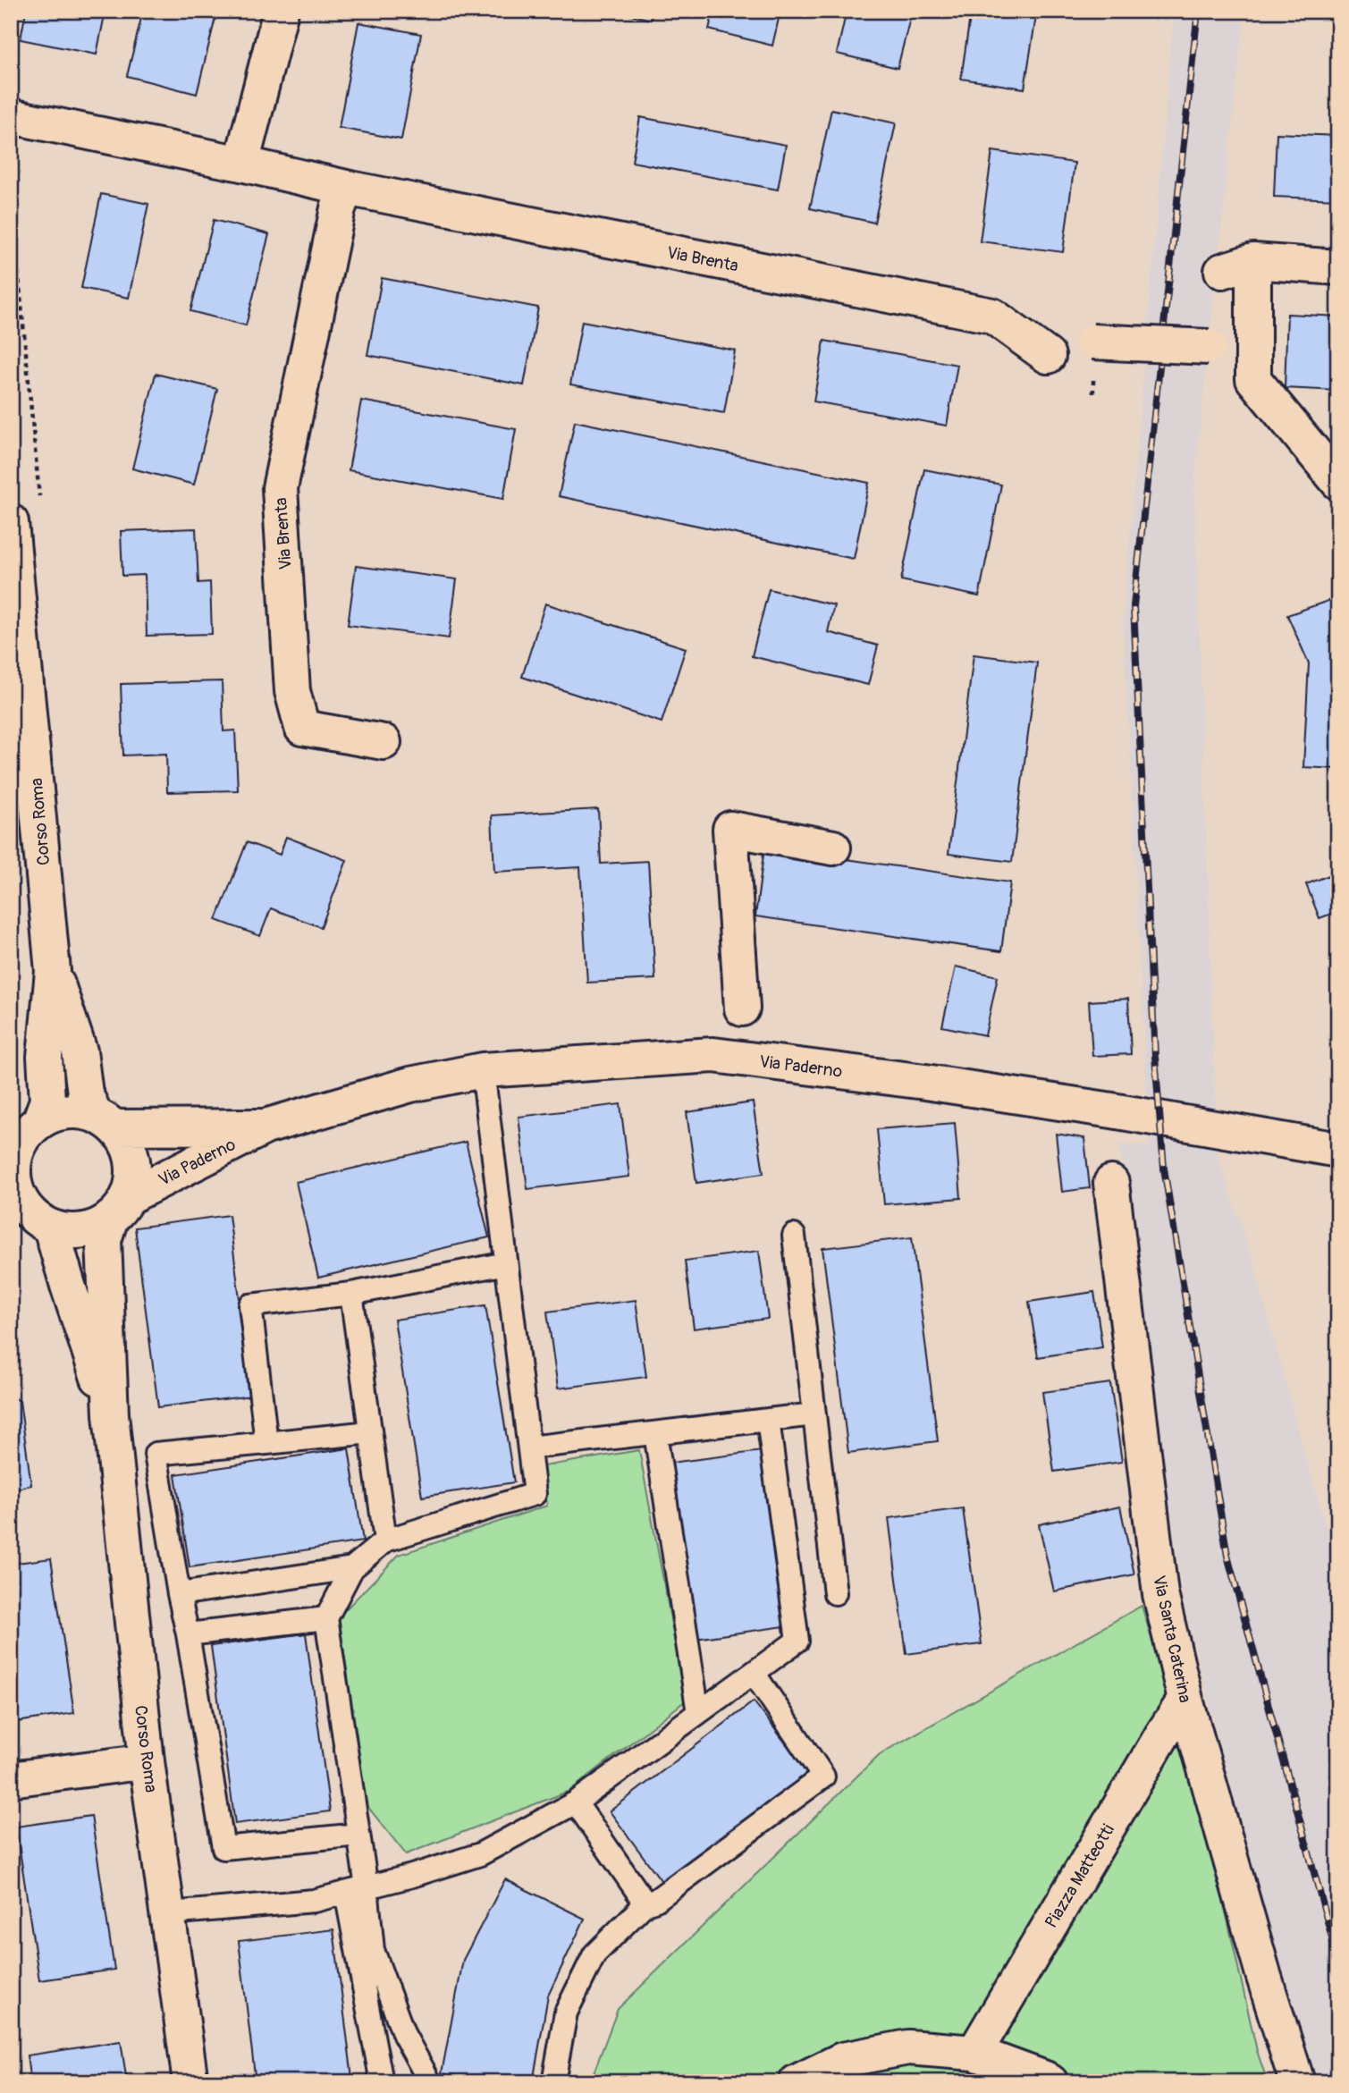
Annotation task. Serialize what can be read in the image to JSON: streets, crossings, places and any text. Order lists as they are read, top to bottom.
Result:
{
  "streets": {
    "street": [
      "Via Brenta",
      "Corso Roma",
      "Via Paderno",
      "Via Santa Caterina",
      "Piazza Matteotti"
    ]
  },
  "crossings": [
    ["Corso Roma", "Via Paderno"],
    ["Via Santa Caterina", "Piazza Matteotti"]
  ]
}
